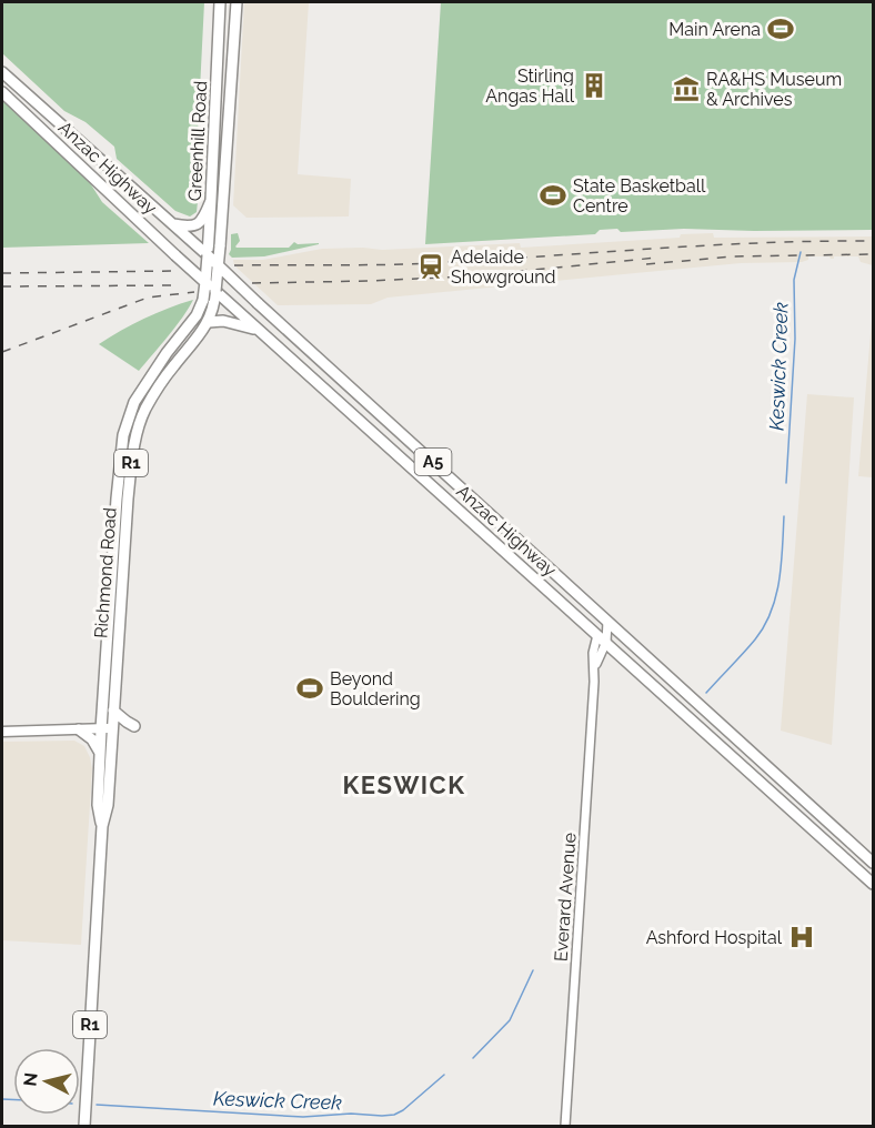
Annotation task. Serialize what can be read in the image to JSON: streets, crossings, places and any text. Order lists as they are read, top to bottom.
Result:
{
  "streets": {
    "main road": [
      "Greenhill Road",
      "Anzac Highway",
      "A5",
      "R1",
      "Richmond Road"
    ],
    "street": ["Everard Avenue"]
  },
  "crossings": [
    ["Greenhill Road", "Anzac Highway"],
    ["Greenhill Road", "Richmond Road"],
    ["Anzac Highway", "Richmond Road"],
    ["Anzac Highway", "Everard Avenue"]
  ],
  "districts": ["KESWICK"],
  "water": ["Keswick Creek"],
  "places": {
    "sports": ["Main Arena", "State Basketball Centre", "Beyond Bouldering"],
    "building": ["Stirling Angas Hall"],
    "museum": ["RA&HS Museum & Archives"],
    "station": ["Adelaide Showground"],
    "hospital": ["Ashford Hospital"]
  },
  "north": "left"
}
